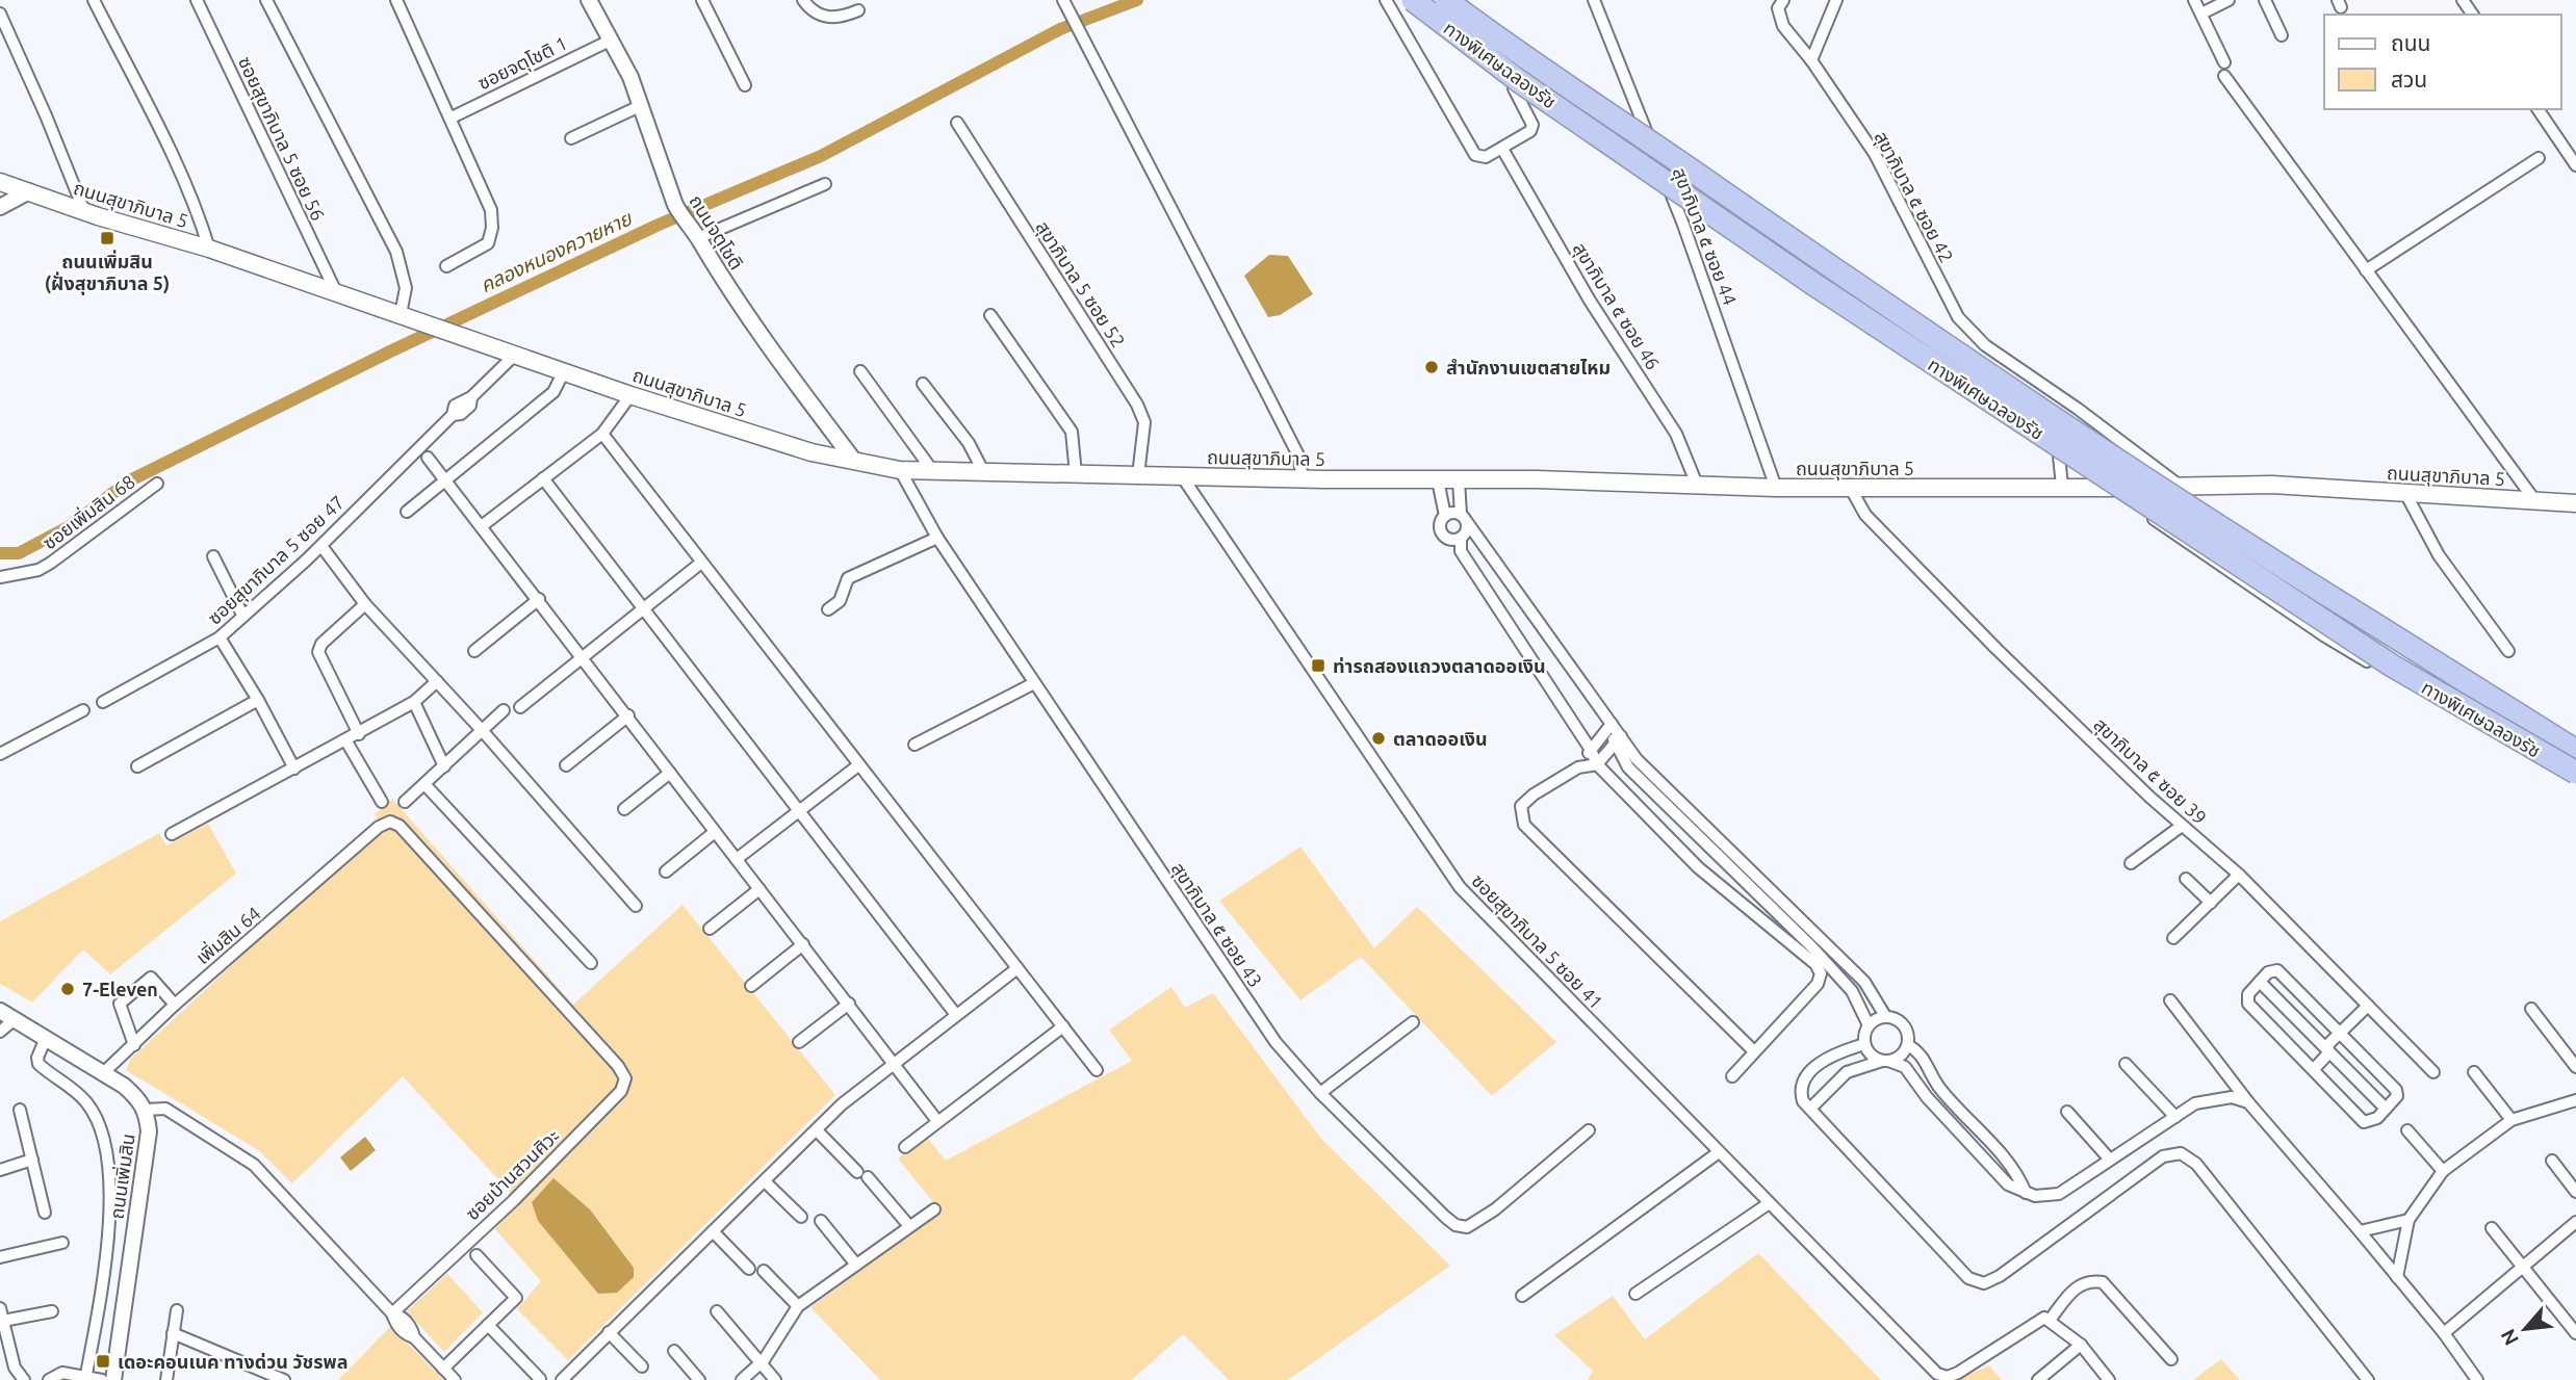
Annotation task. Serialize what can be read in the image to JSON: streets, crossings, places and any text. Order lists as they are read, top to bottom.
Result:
{
  "streets": {
    "highway": ["ทางพิเศษฉลองรัช"],
    "main road": ["ถนนสุขาภิบาล 5"],
    "street": [
      "ซอยจตุโชติ 1",
      "ซอยสุขาภิบาล 5 ซอย 56",
      "สุขาภิบาล ๕ ซอย 42",
      "ถนนจตุโชติ",
      "สุขาภิบาล ๕ ซอย 44",
      "สุขาภิบาล 5 ซอย 52",
      "สุขาภิบาล ๕ ซอย 46",
      "ซอยเพิ่มสิน 68",
      "ซอยสุขาภิบาล 5 ซอย 47",
      "สุขาภิบาล ๕ ซอย 39",
      "สุขาภิบาล ๕ ซอย 43",
      "เพิ่มสิน 64",
      "ซอยสุขาภิบาล 5 ซอย 41",
      "ซอยบ้านสวนศิวะ",
      "ถนนเพิ่มสิน"
    ]
  },
  "crossings": [
    ["ซอยจตุโชติ 1", "ถนนจตุโชติ"],
    ["ซอยสุขาภิบาล 5 ซอย 56", "ถนนสุขาภิบาล 5"],
    ["สุขาภิบาล ๕ ซอย 42", "ถนนสุขาภิบาล 5"],
    ["ถนนสุขาภิบาล 5", "ถนนจตุโชติ"],
    ["ถนนสุขาภิบาล 5", "สุขาภิบาล ๕ ซอย 44"],
    ["ถนนสุขาภิบาล 5", "สุขาภิบาล 5 ซอย 52"],
    ["ถนนสุขาภิบาล 5", "สุขาภิบาล ๕ ซอย 46"],
    ["ถนนสุขาภิบาล 5", "ซอยสุขาภิบาล 5 ซอย 47"],
    ["ถนนสุขาภิบาล 5", "สุขาภิบาล ๕ ซอย 39"],
    ["ถนนสุขาภิบาล 5", "สุขาภิบาล ๕ ซอย 43"],
    ["ถนนสุขาภิบาล 5", "ซอยสุขาภิบาล 5 ซอย 41"],
    ["เพิ่มสิน 64", "ซอยบ้านสวนศิวะ"],
    ["เพิ่มสิน 64", "ถนนเพิ่มสิน"]
  ],
  "water": ["คลองหนองควายหาย"],
  "places": {
    "transit": ["ถนนเพิ่มสิน (ฝั่งสุขาภิบาล 5)", "ท่ารถสองแถวงตลาดออเงิน", "เดอะคอนเนค ทางด่วน วัชรพล"],
    "other": ["สำนักงานเขตสายไหม", "ตลาดออเงิน", "7-Eleven"]
  },
  "legend": ["ถนน", "สวน"],
  "north": "bottom left"
}
